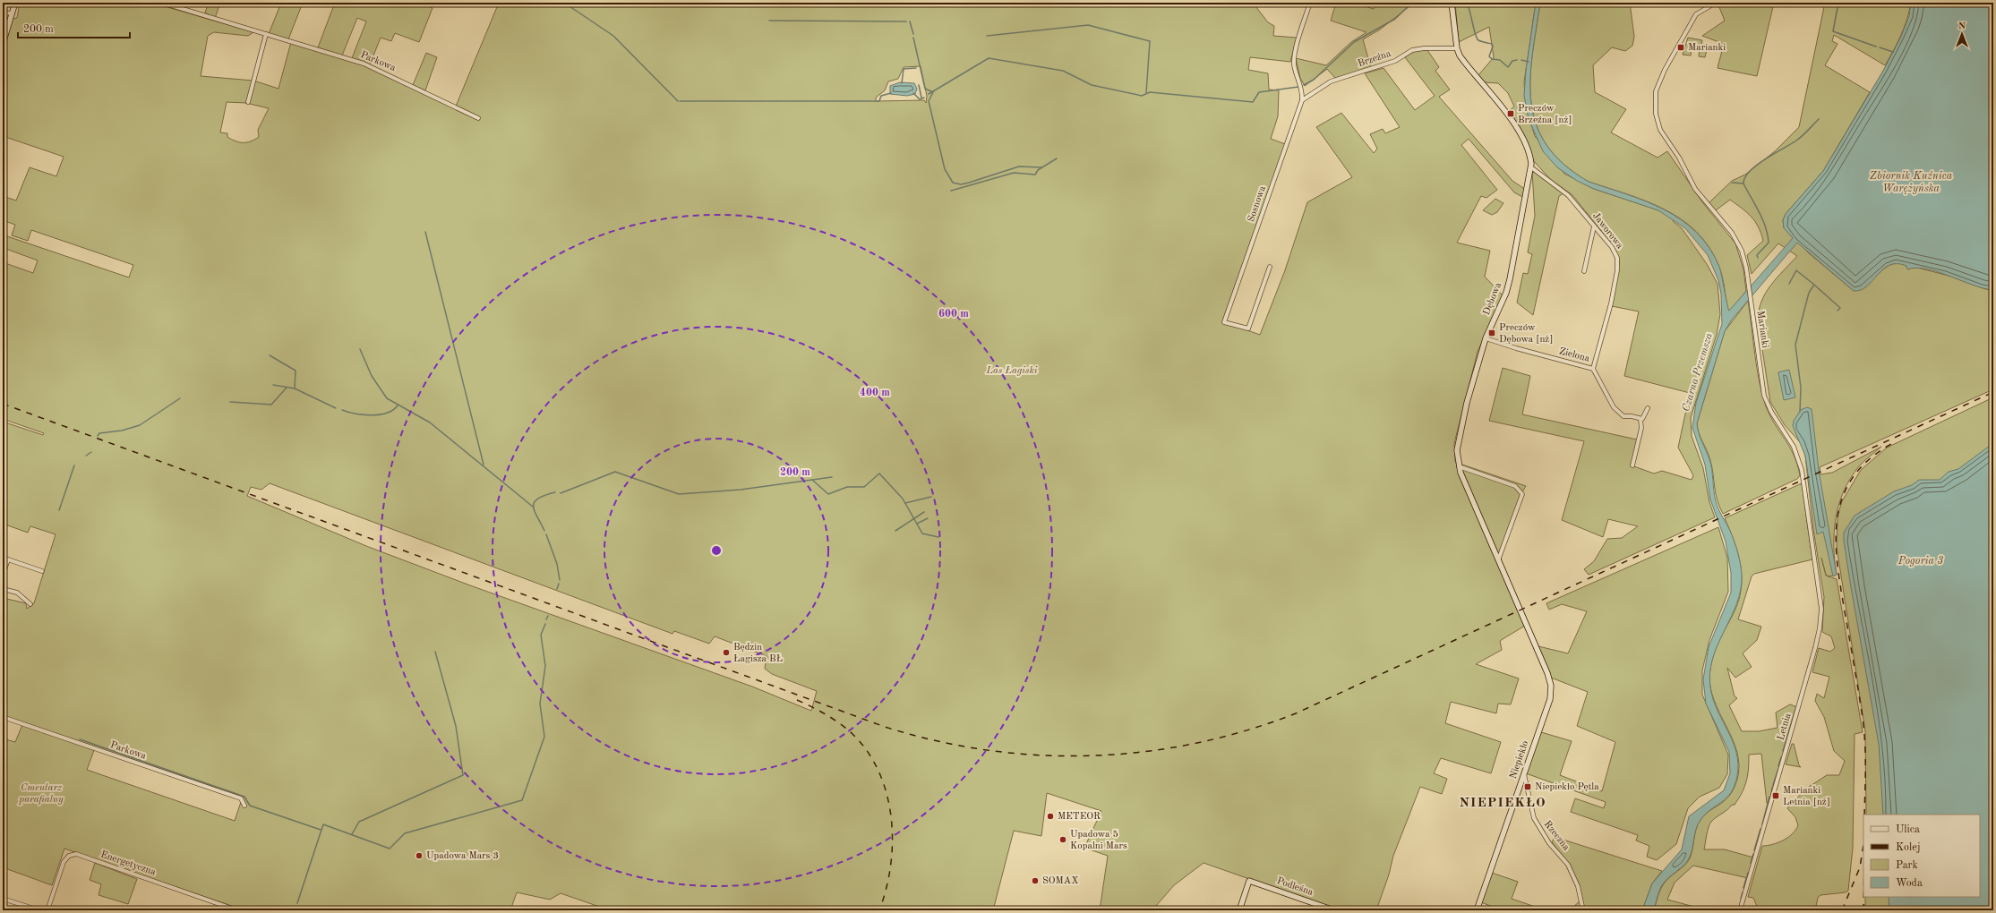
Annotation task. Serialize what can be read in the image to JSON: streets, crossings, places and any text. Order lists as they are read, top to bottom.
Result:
{
  "streets": {
    "street": [
      "Brzeźna",
      "Parkowa",
      "Sosnowa",
      "Jaworowa",
      "Dębowa",
      "Marianki",
      "Zielona",
      "Letnia",
      "Niepiekło",
      "Rzeczna",
      "Energetyczna",
      "Podleśna"
    ]
  },
  "crossings": [
    ["Brzeźna", "Sosnowa"],
    ["Brzeźna", "Dębowa"],
    ["Jaworowa", "Dębowa"],
    ["Jaworowa", "Zielona"],
    ["Dębowa", "Zielona"],
    ["Dębowa", "Niepiekło"],
    ["Marianki", "Letnia"],
    ["Niepiekło", "Rzeczna"]
  ],
  "districts": ["NIEPIEKŁO"],
  "water": ["Zbiornik Kuźnica Warężyńska", "Czarna Przemsza", "Pogoria 3"],
  "parks": ["Las Łagiski", "Cmentarz parafialny"],
  "places": {
    "transit": [
      "Marianki",
      "Preczów Brzeźna [nż]",
      "Preczów Dębowa [nż]",
      "Niepiekło Pętla",
      "Marianki Letnia [nż]"
    ],
    "other": [
      "Będzin Łagisza BŁ",
      "METEOR",
      "Upadowa 5 Kopalni Mars",
      "Upadowa Mars 3",
      "SOMAX"
    ]
  },
  "legend": [
    "Ulica",
    "Kolej",
    "Park",
    "Woda"
  ],
  "scale_bar": "200 m",
  "north": "top",
  "rings": ["600 m", "400 m", "200 m"]
}
